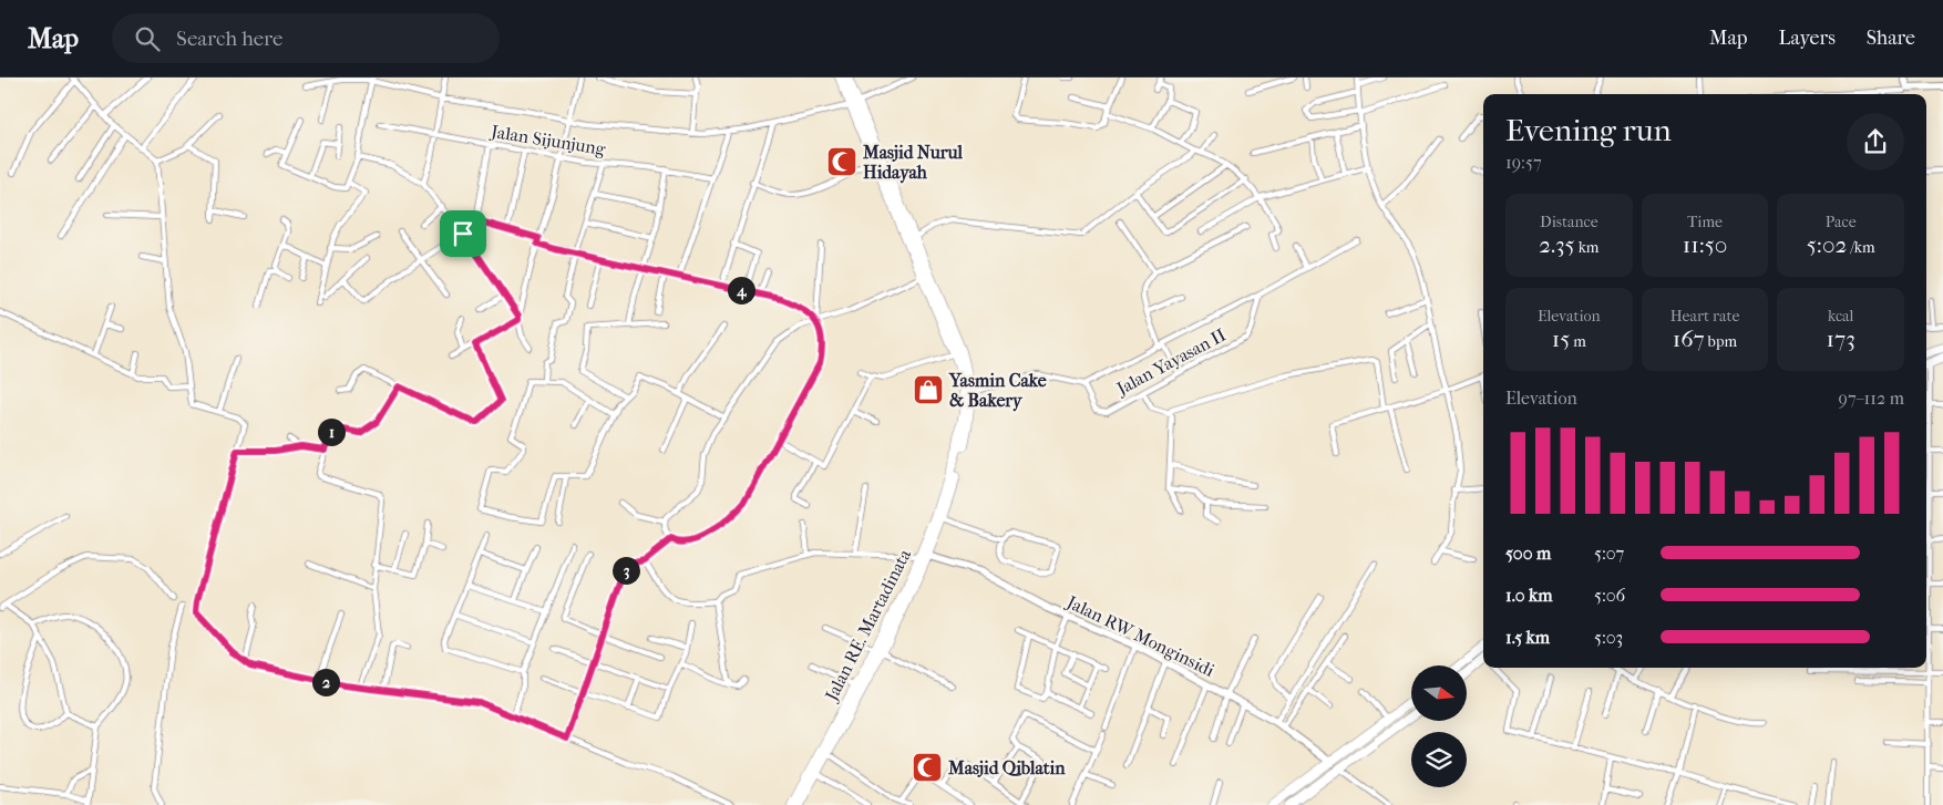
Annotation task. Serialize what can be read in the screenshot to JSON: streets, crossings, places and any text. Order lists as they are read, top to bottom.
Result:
{
  "streets": {
    "highway": ["Jalan RE. Martadinata"],
    "street": ["Jalan Sijunjung", "Jalan Yayasan II", "Jalan RW Monginsidi"]
  },
  "crossings": [
    ["Jalan RE. Martadinata", "Jalan RW Monginsidi"]
  ],
  "places": {
    "mosque": ["Masjid Nurul Hidayah", "Masjid Qiblatin"],
    "shop": ["Yasmin Cake & Bakery"]
  },
  "north": "right",
  "page": {
    "header": "Map",
    "search": "Search here",
    "nav": ["Map", "Layers", "Share"],
    "heading": ["Evening run", "19:57"],
    "stats": [
      ["Distance", "2.35 km"],
      ["Time", "11:50"],
      ["Pace", "5:02 /km"],
      ["Elevation", "15 m"],
      ["Heart rate", "167 bpm"],
      ["kcal", "173"]
    ],
    "pins": [
      "4",
      "1",
      "3",
      "2"
    ],
    "chart": ["Elevation", "97–112 m"],
    "list": [
      {
        "name": "500 m",
        "note": "5:07"
      },
      {
        "name": "1.0 km",
        "note": "5:06"
      },
      {
        "name": "1.5 km",
        "note": "5:03"
      }
    ]
  }
}
